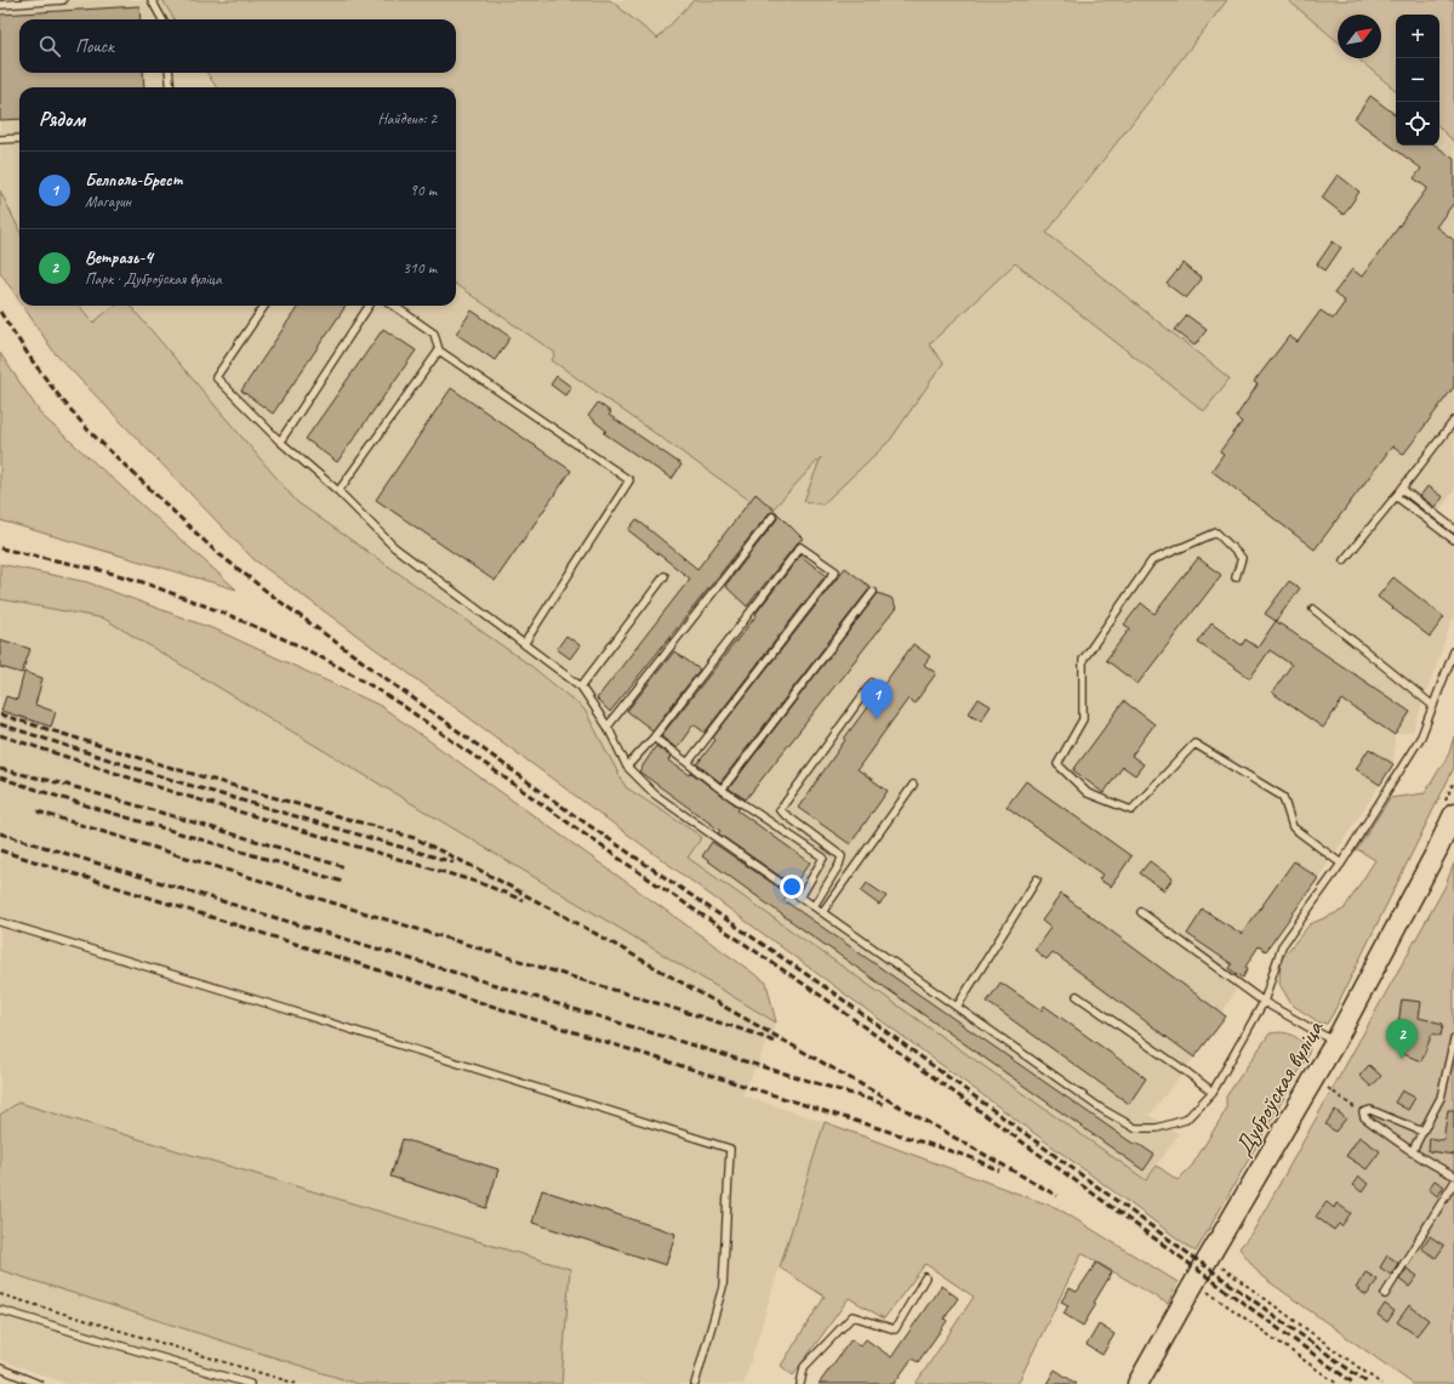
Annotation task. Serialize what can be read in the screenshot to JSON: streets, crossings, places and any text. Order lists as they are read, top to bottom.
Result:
{
  "streets": {
    "main road": ["Дуброўская вуліца"]
  },
  "north": "top right",
  "page": {
    "map_buttons": ["+", "−"],
    "search": "Поиск",
    "heading": ["Рядом", "Найдено: 2"],
    "list": [
      {
        "mark": "1",
        "name": "Белполь-Брест",
        "note": "Магазин",
        "value": "90 m"
      },
      {
        "mark": "2",
        "name": "Ветразь-4",
        "note": "Парк · Дуброўская вуліца",
        "value": "310 m"
      }
    ],
    "pins": ["1", "2"]
  }
}
